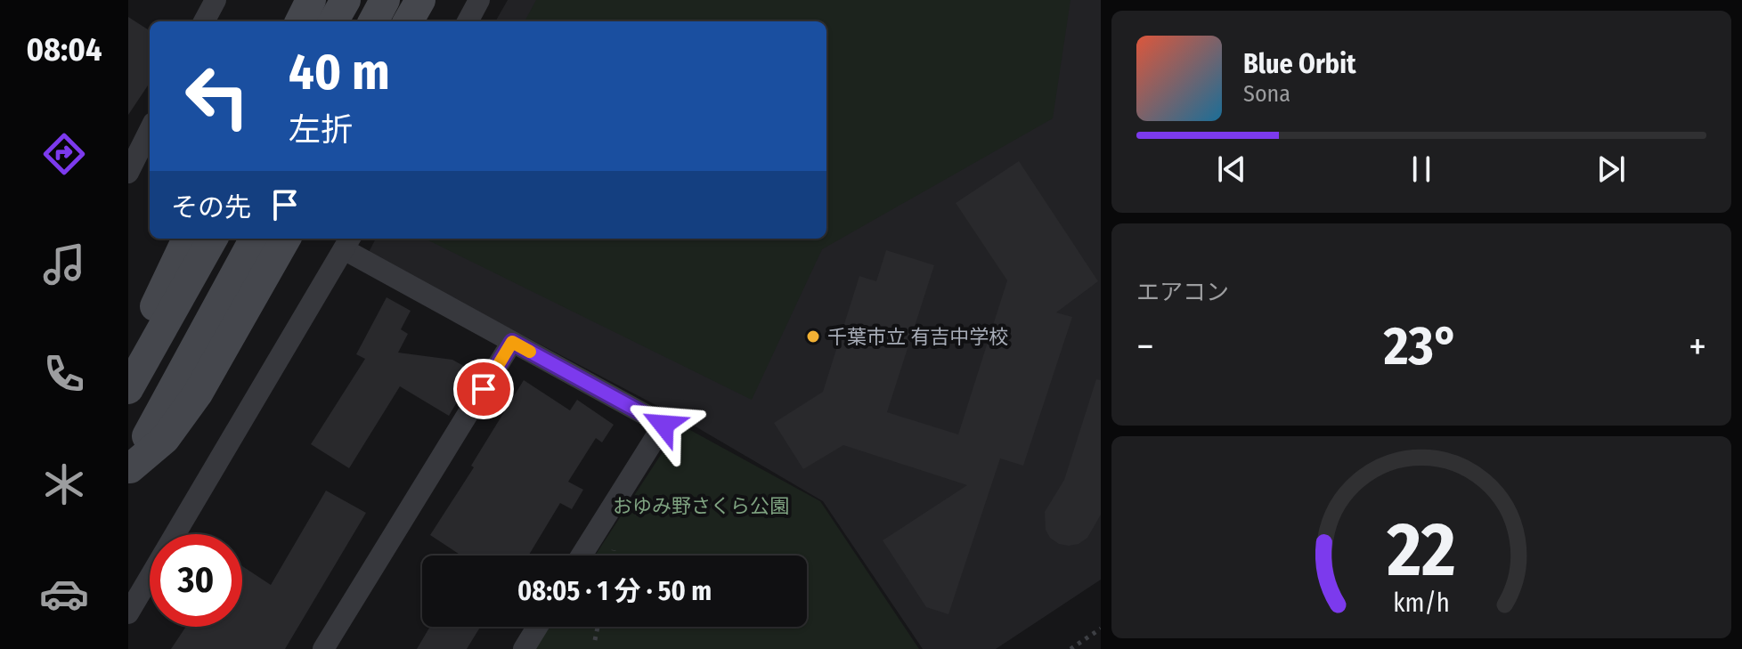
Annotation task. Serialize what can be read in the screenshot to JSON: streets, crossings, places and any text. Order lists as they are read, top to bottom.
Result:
{
  "parks": ["おゆみ野さくら公園"],
  "places": ["千葉市立 有吉中学校"],
  "page": {
    "tabs": "08:04",
    "turn": ["40 m", "左折"],
    "song": ["Blue Orbit", "Sona"],
    "then": "その先",
    "tile": "エアコン",
    "heat": ["−", "23°", "+"],
    "limit": "30",
    "trip": "08:05 · 1 分 · 50 m",
    "gauge": ["22", "km/h"]
  }
}
